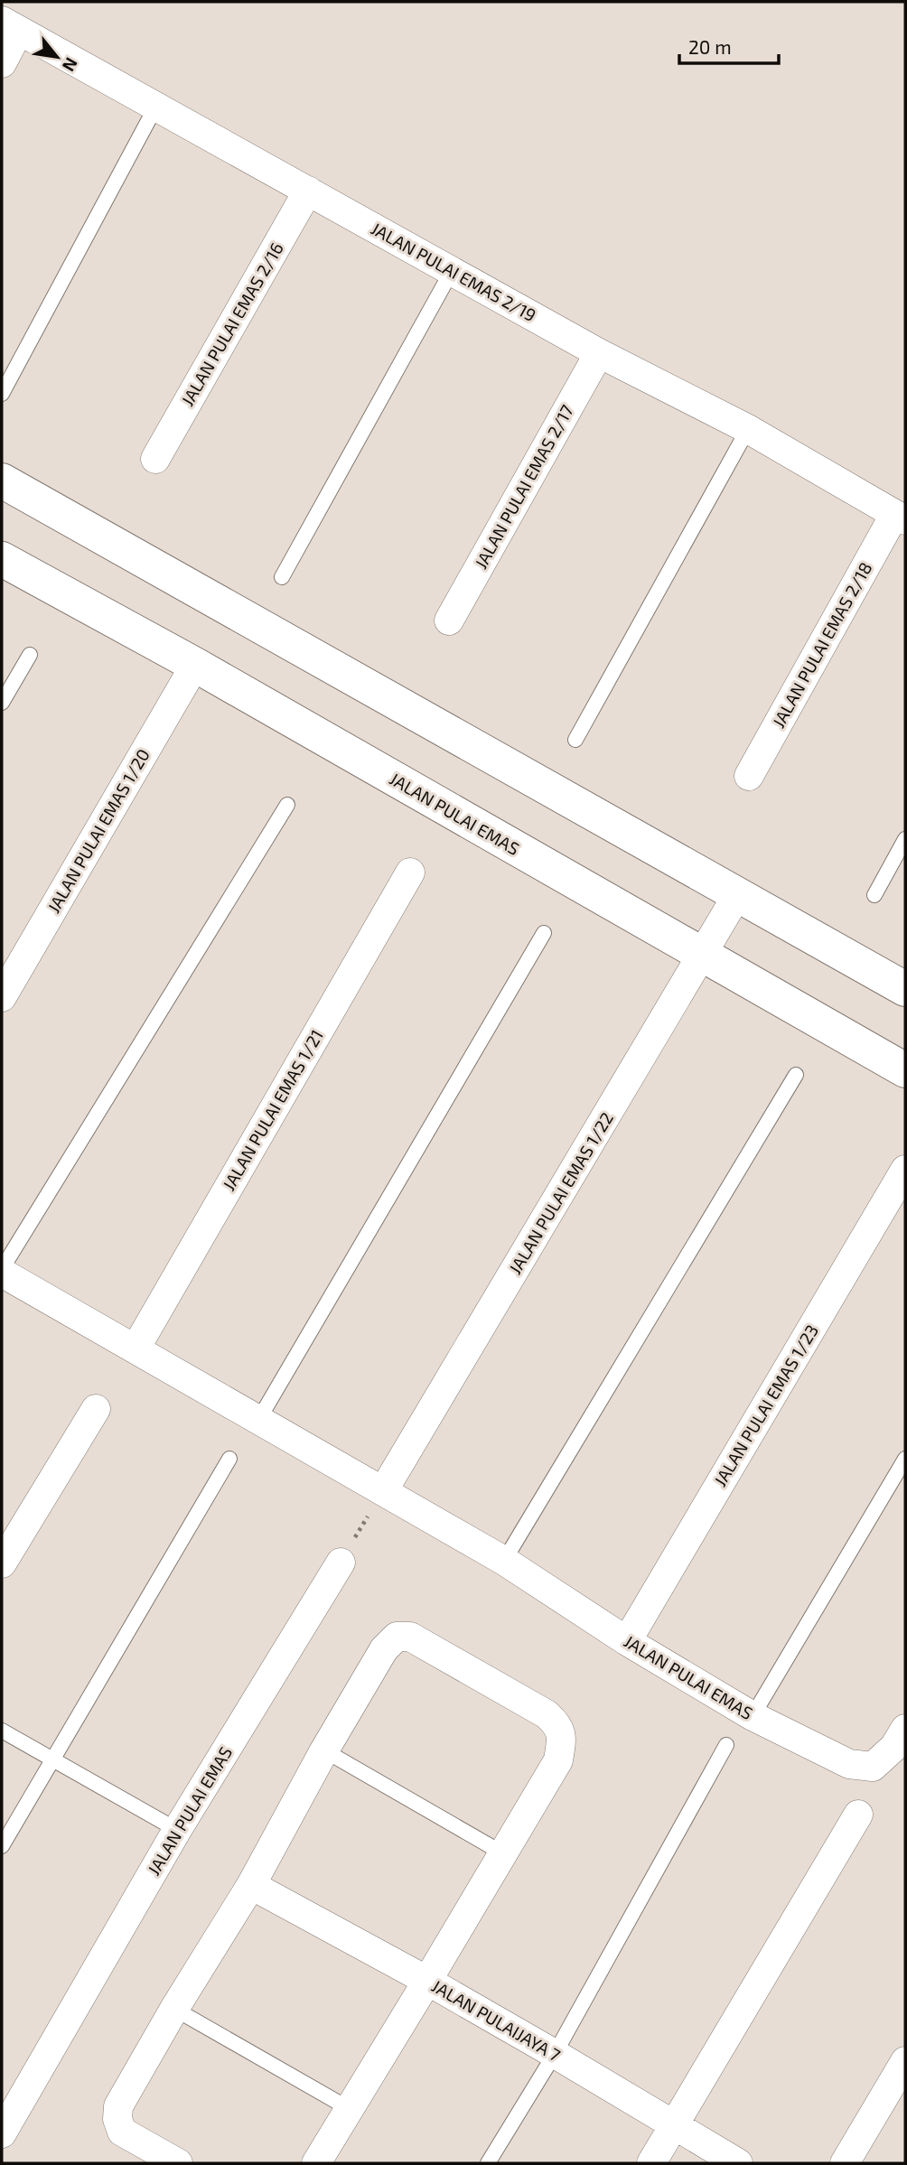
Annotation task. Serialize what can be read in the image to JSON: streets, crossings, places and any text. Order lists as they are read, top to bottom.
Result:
{
  "streets": {
    "street": [
      "JALAN PULAI EMAS 2/19",
      "JALAN PULAI EMAS 2/16",
      "JALAN PULAI EMAS 2/17",
      "JALAN PULAI EMAS 2/18",
      "JALAN PULAI EMAS",
      "JALAN PULAI EMAS 1/20",
      "JALAN PULAI EMAS 1/21",
      "JALAN PULAI EMAS 1/22",
      "JALAN PULAI EMAS 1/23",
      "JALAN PULAIJAYA 7"
    ]
  },
  "crossings": [
    ["JALAN PULAI EMAS 2/19", "JALAN PULAI EMAS 2/16"],
    ["JALAN PULAI EMAS 2/19", "JALAN PULAI EMAS 2/17"],
    ["JALAN PULAI EMAS 2/19", "JALAN PULAI EMAS 2/18"],
    ["JALAN PULAI EMAS", "JALAN PULAI EMAS 1/20"],
    ["JALAN PULAI EMAS", "JALAN PULAI EMAS 1/21"],
    ["JALAN PULAI EMAS", "JALAN PULAI EMAS 1/22"],
    ["JALAN PULAI EMAS", "JALAN PULAI EMAS 1/23"]
  ],
  "scale_bar": "20 m",
  "north": "bottom right"
}
